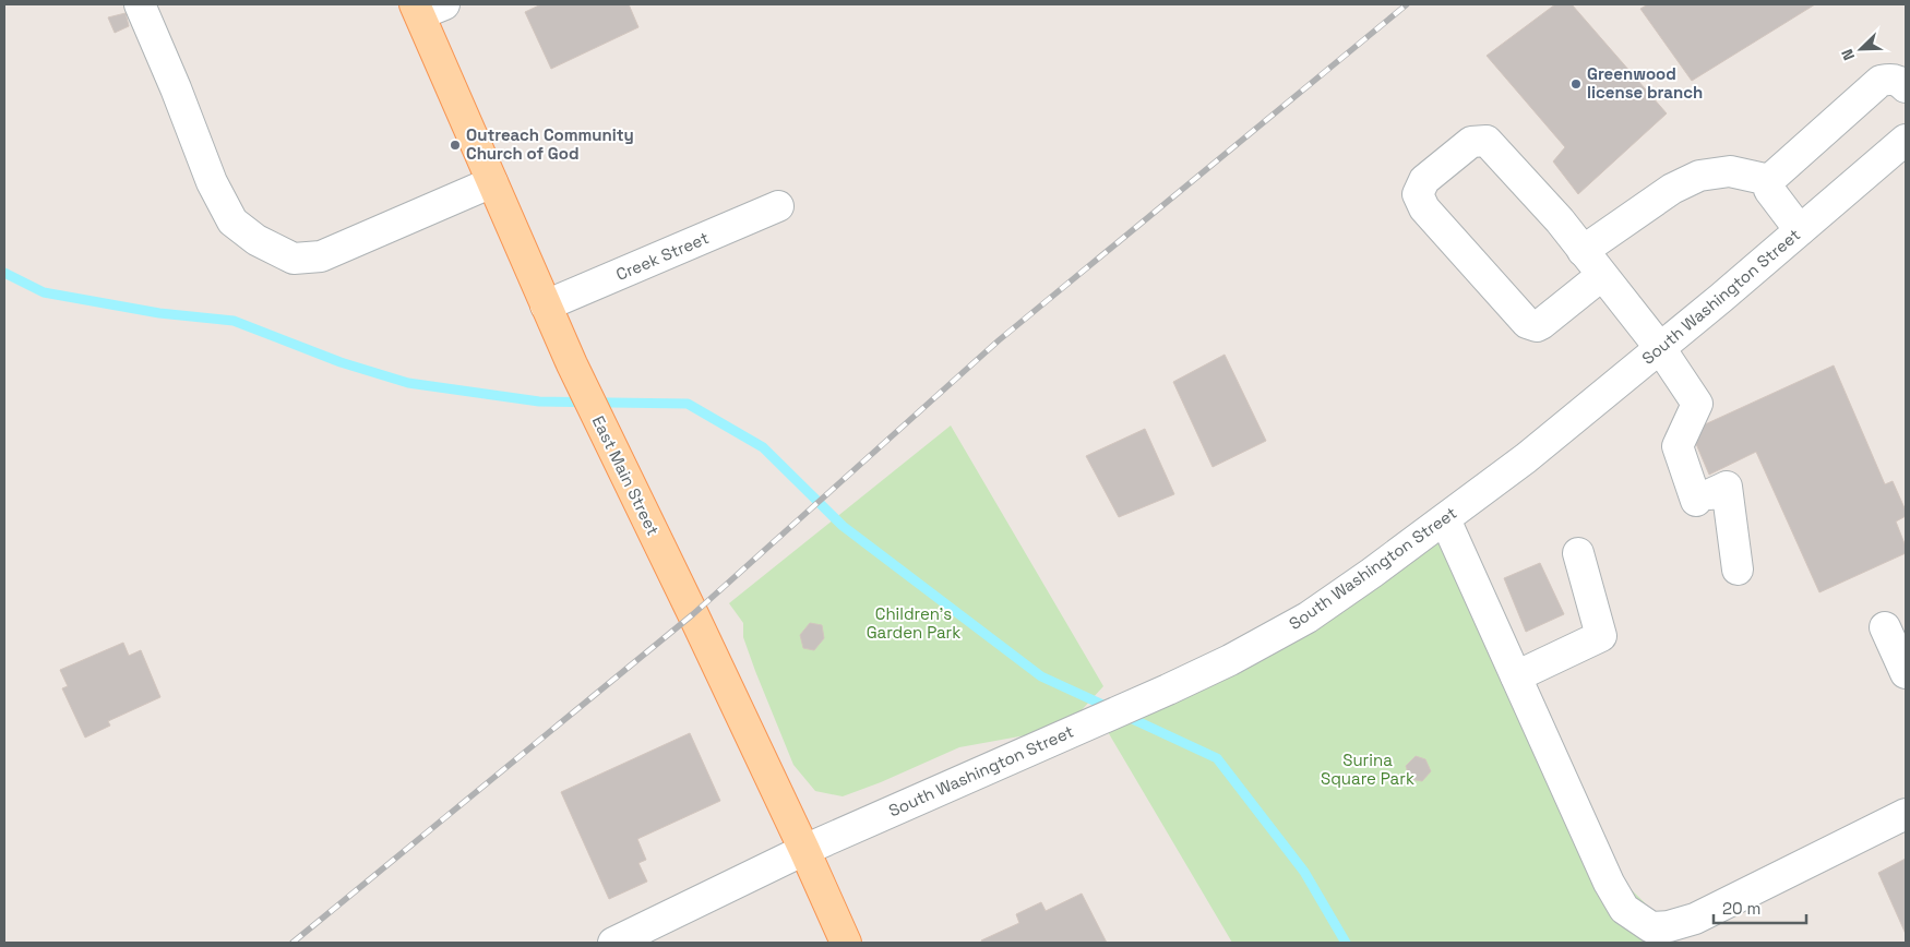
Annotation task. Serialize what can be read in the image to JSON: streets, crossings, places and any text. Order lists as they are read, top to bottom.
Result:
{
  "streets": {
    "main road": ["East Main Street"],
    "street": ["Creek Street", "South Washington Street"]
  },
  "crossings": [
    ["Creek Street", "East Main Street"],
    ["South Washington Street", "East Main Street"]
  ],
  "parks": ["Children's Garden Park", "Surina Square Park"],
  "places": ["Greenwood license branch", "Outreach Community Church of God"],
  "scale_bar": "20 m",
  "north": "bottom left"
}
